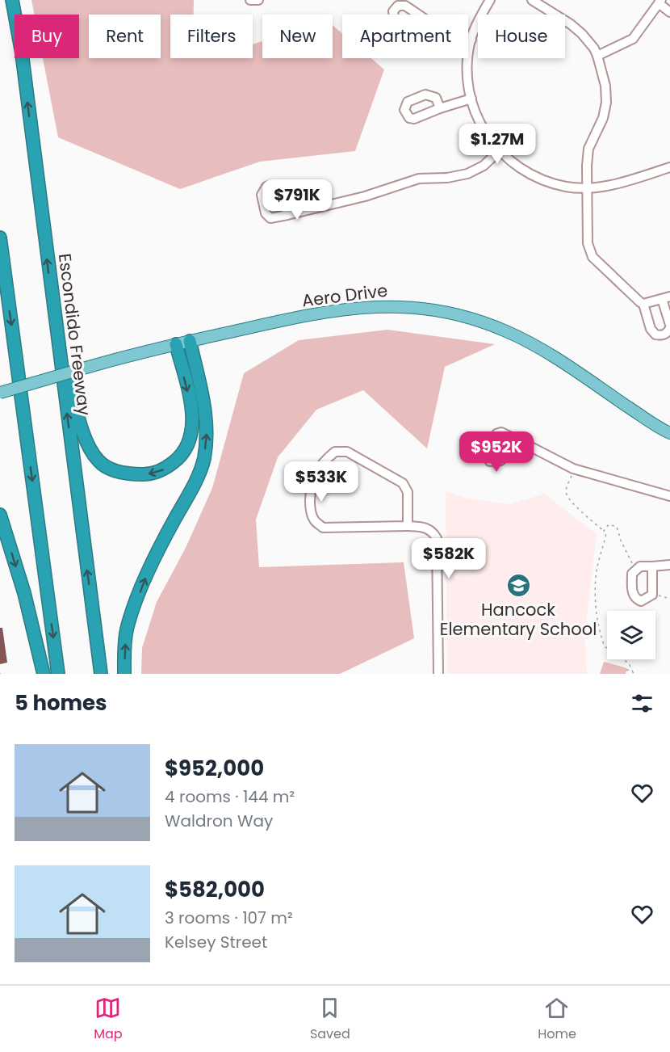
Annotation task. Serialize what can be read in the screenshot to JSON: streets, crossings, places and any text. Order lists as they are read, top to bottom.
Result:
{
  "streets": {
    "highway": ["Escondido Freeway"],
    "main road": ["Aero Drive"]
  },
  "places": {
    "school or university": ["Hancock Elementary School"]
  },
  "page": {
    "chip": [
      "Buy",
      "Rent",
      "Filters",
      "New",
      "Apartment",
      "House"
    ],
    "price": [
      "$1.27M",
      "$791K",
      "$952K",
      "$533K",
      "$582K"
    ],
    "heading": "5 homes",
    "list": [
      {
        "name": "$952,000",
        "note": "4 rooms · 144 m² · Waldron Way"
      },
      {
        "name": "$582,000",
        "note": "3 rooms · 107 m² · Kelsey Street"
      }
    ],
    "tabs": ["Map", "Saved", "Home"]
  }
}
